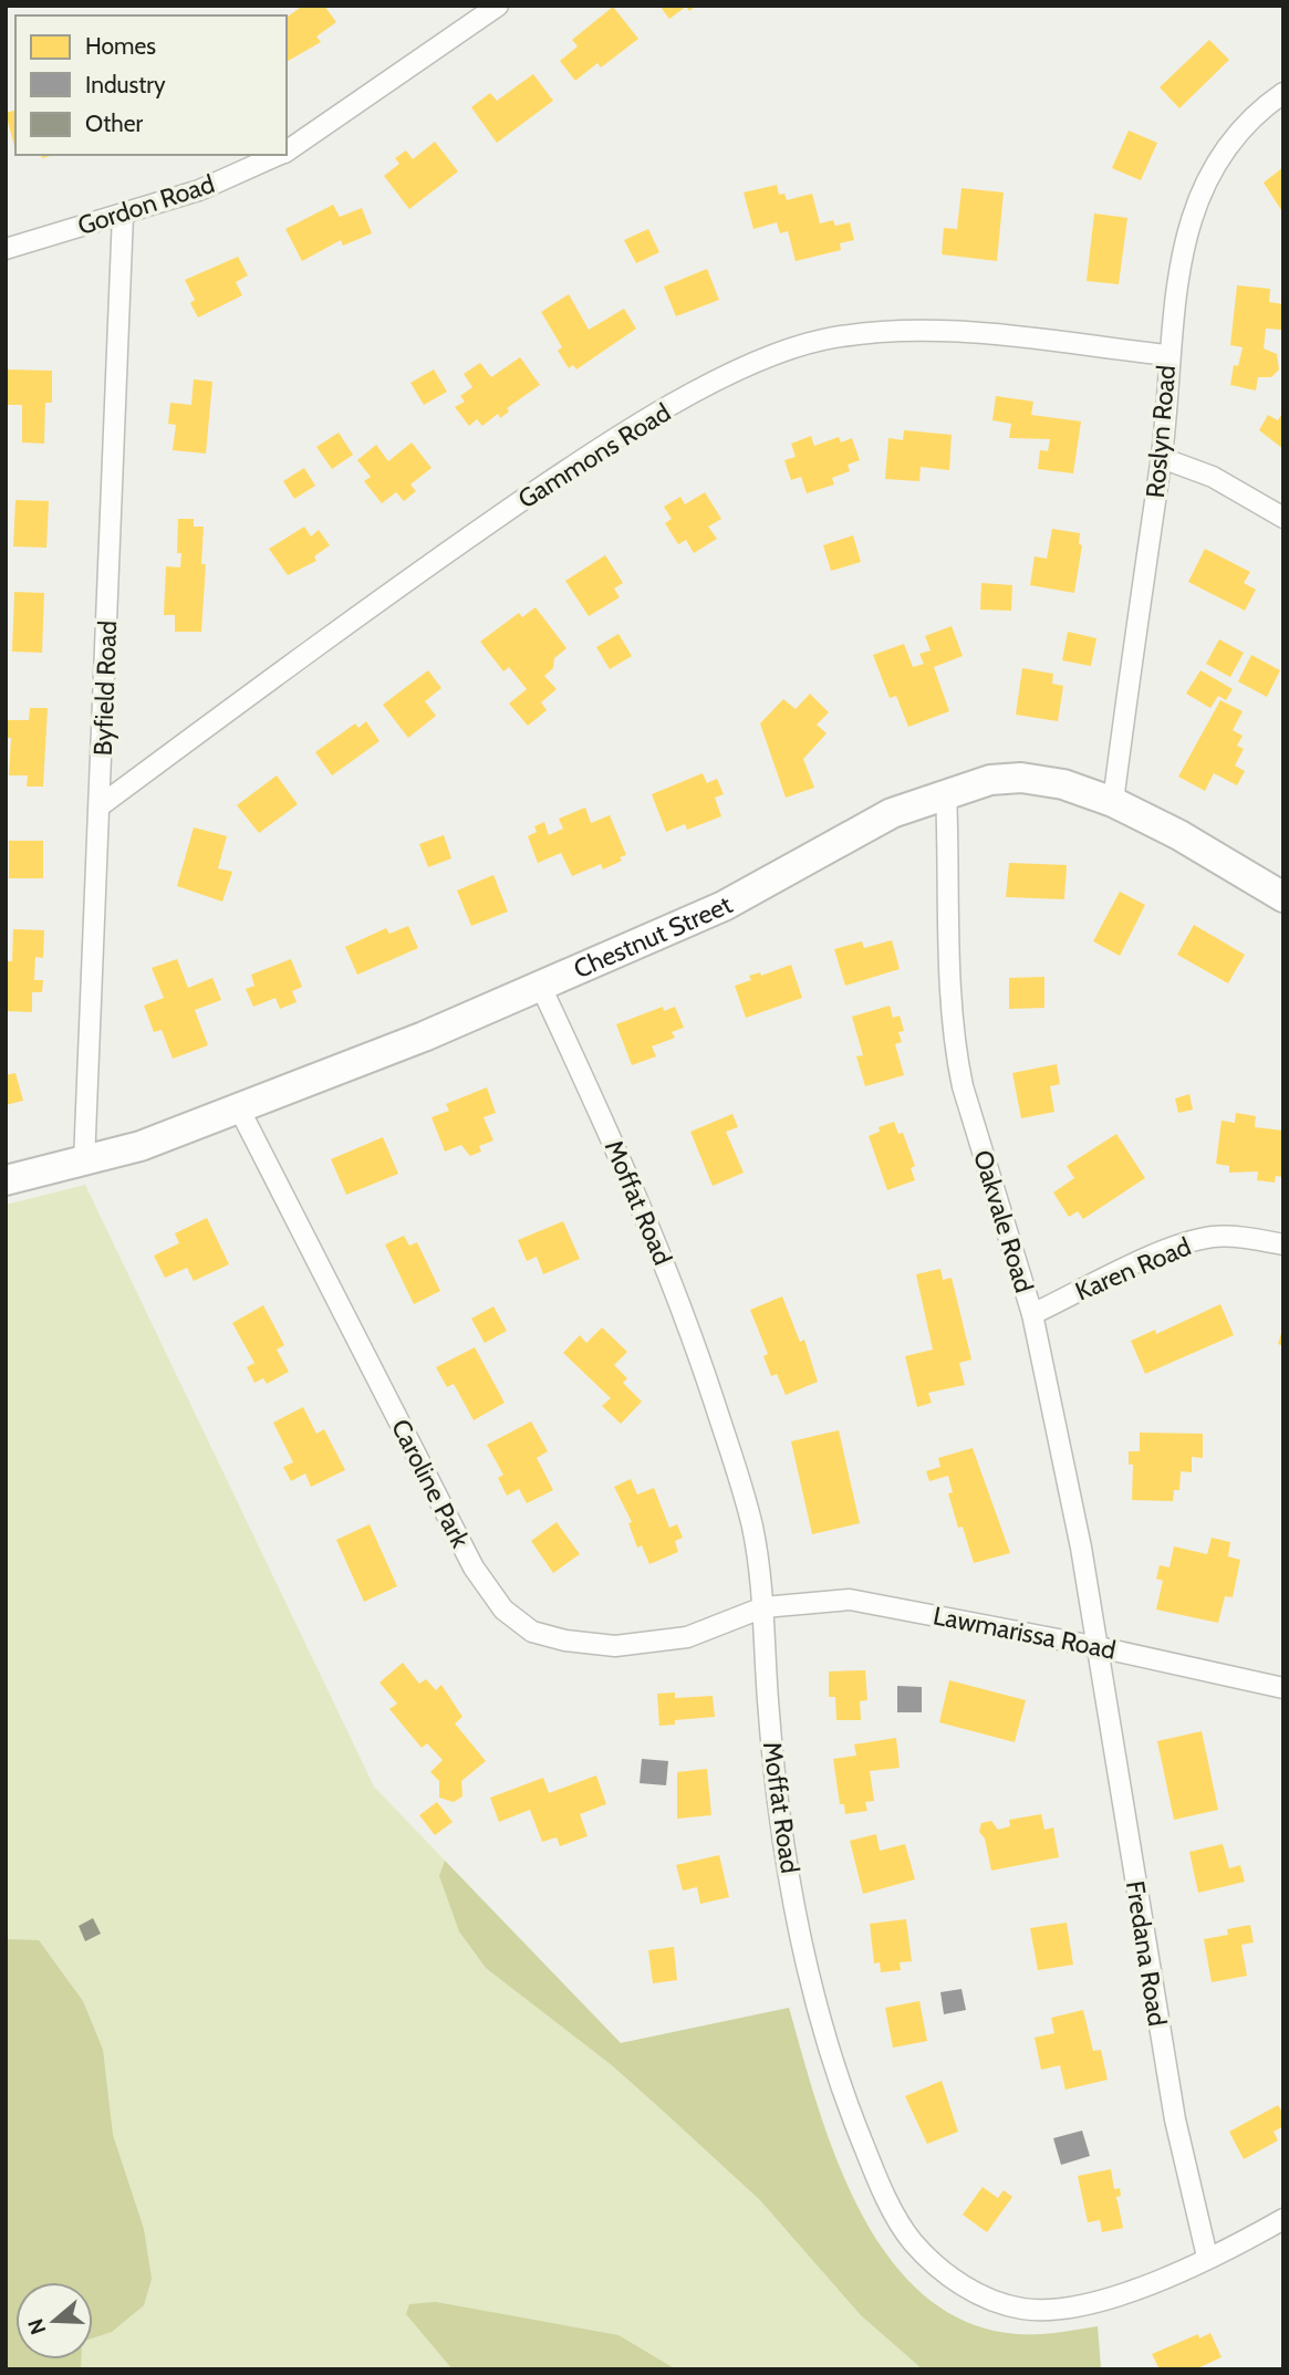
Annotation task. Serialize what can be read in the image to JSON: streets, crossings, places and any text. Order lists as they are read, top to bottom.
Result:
{
  "streets": {
    "main road": ["Chestnut Street"],
    "street": [
      "Gordon Road",
      "Roslyn Road",
      "Gammons Road",
      "Byfield Road",
      "Moffat Road",
      "Oakvale Road",
      "Karen Road",
      "Caroline Park",
      "Lawmarissa Road",
      "Fredana Road"
    ]
  },
  "crossings": [
    ["Gordon Road", "Byfield Road"],
    ["Roslyn Road", "Gammons Road"],
    ["Roslyn Road", "Chestnut Street"],
    ["Gammons Road", "Byfield Road"],
    ["Byfield Road", "Chestnut Street"],
    ["Chestnut Street", "Moffat Road"],
    ["Chestnut Street", "Oakvale Road"],
    ["Chestnut Street", "Caroline Park"],
    ["Moffat Road", "Caroline Park"],
    ["Moffat Road", "Lawmarissa Road"],
    ["Moffat Road", "Fredana Road"],
    ["Oakvale Road", "Karen Road"],
    ["Oakvale Road", "Lawmarissa Road"],
    ["Oakvale Road", "Fredana Road"],
    ["Caroline Park", "Lawmarissa Road"],
    ["Lawmarissa Road", "Fredana Road"]
  ],
  "legend": ["Homes", "Industry", "Other"],
  "north": "left"
}
